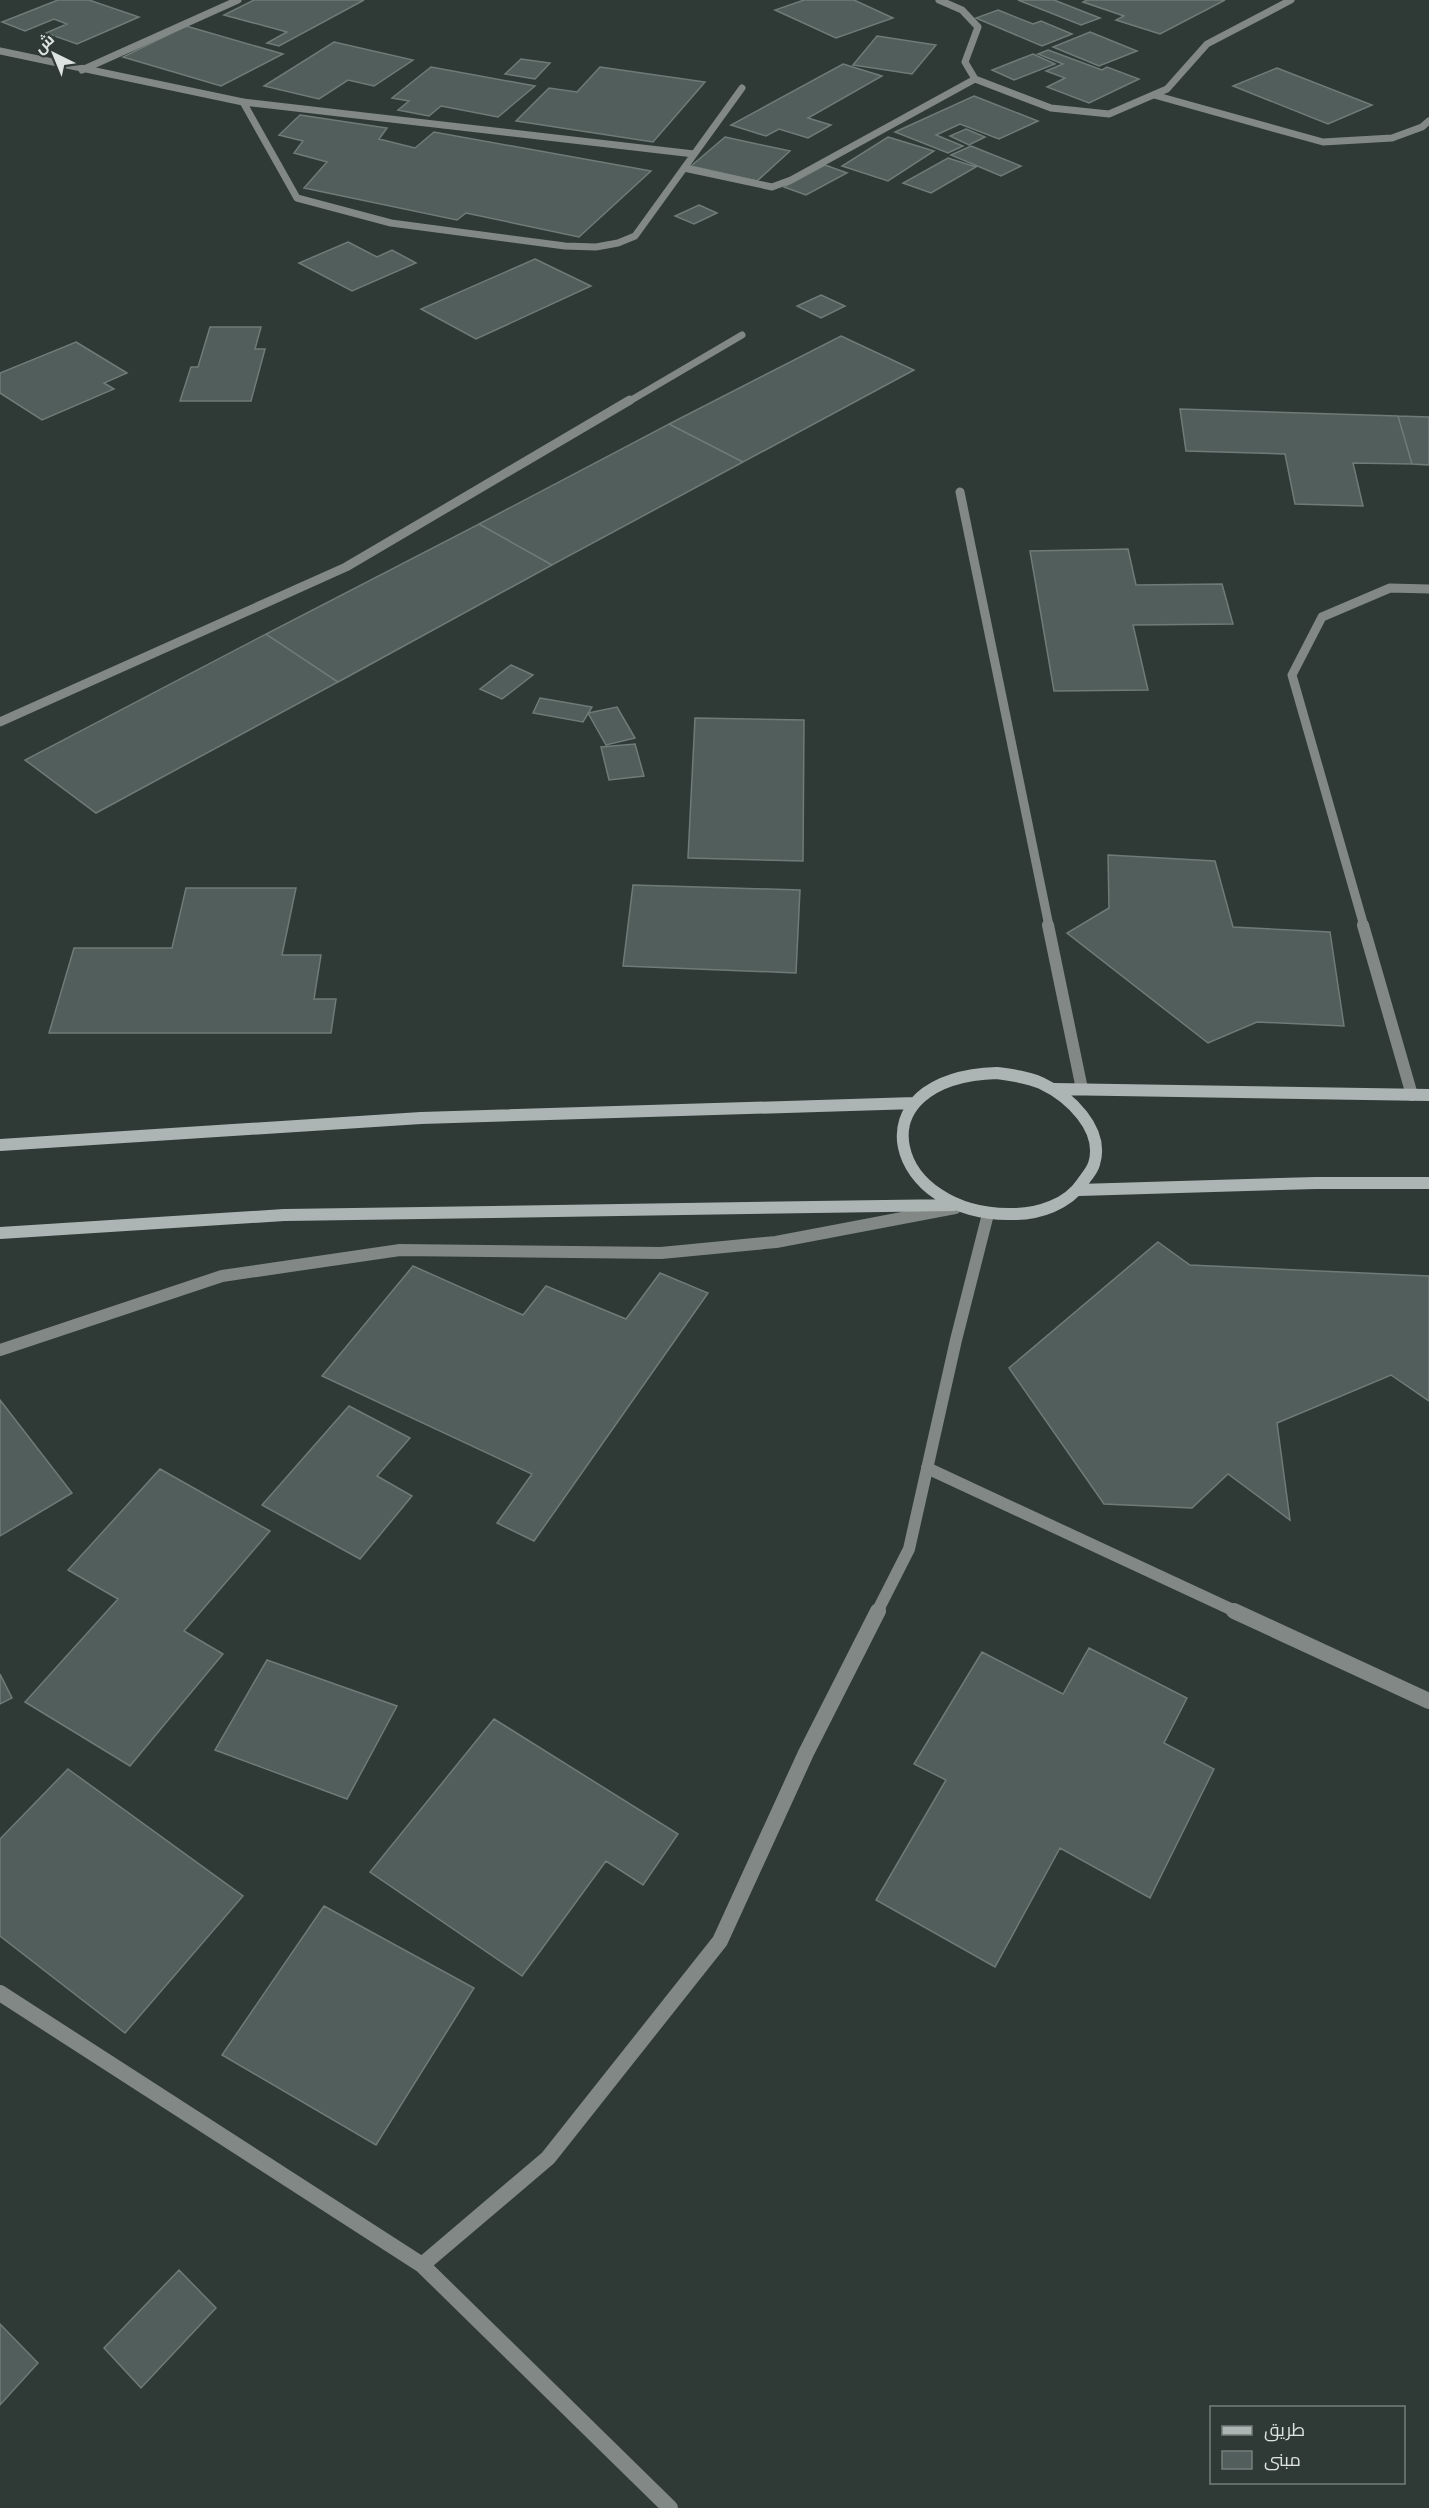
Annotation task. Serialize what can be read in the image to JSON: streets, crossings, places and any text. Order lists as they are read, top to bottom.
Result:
{
  "legend": ["طريق", "مبنى"],
  "north": "top left"
}
